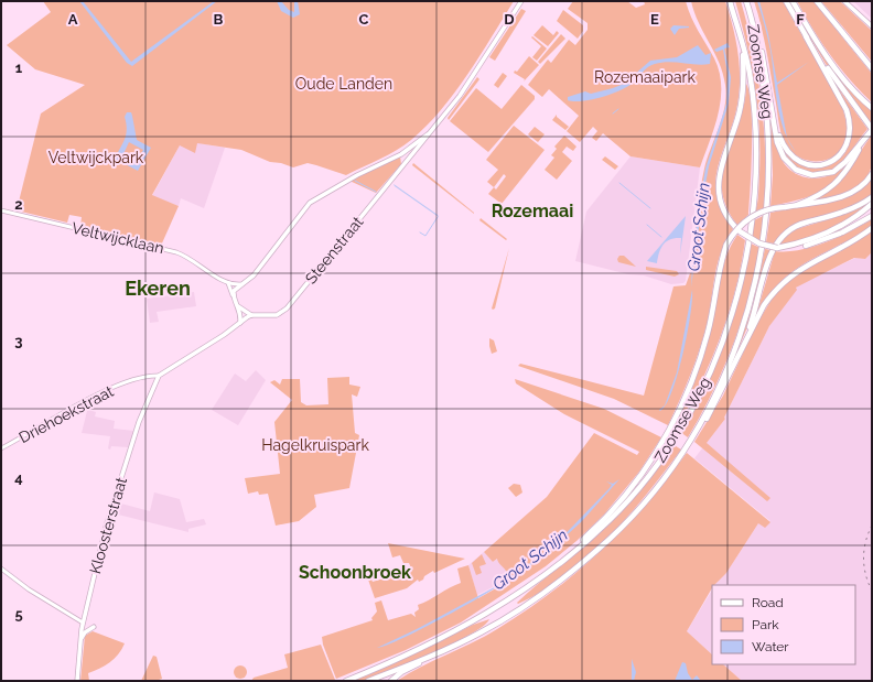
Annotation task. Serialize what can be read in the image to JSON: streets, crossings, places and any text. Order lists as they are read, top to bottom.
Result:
{
  "streets": {
    "highway": ["Zoomse Weg"],
    "main road": ["Steenstraat", "Kloosterstraat"],
    "street": ["Veltwijcklaan", "Driehoekstraat"]
  },
  "crossings": [
    ["Driehoekstraat", "Kloosterstraat"]
  ],
  "districts": ["Rozemaai", "Ekeren", "Schoonbroek"],
  "water": ["Groot Schijn"],
  "parks": [
    "Rozemaaipark",
    "Oude Landen",
    "Veltwijckpark",
    "Hagelkruispark"
  ],
  "legend": ["Road", "Park", "Water"],
  "grid": {
    "columns": [
      "A",
      "B",
      "C",
      "D",
      "E",
      "F"
    ],
    "rows": [
      "1",
      "2",
      "3",
      "4",
      "5"
    ]
  }
}
